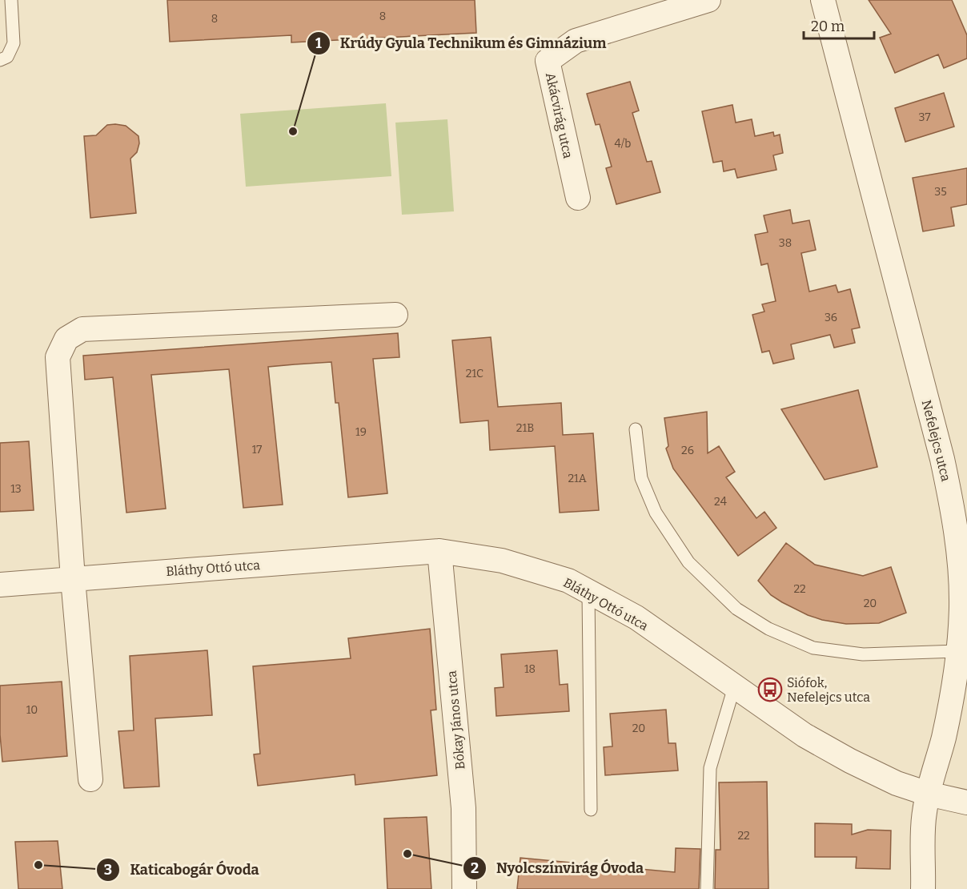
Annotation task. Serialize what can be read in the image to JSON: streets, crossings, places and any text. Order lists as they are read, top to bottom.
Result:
{
  "streets": {
    "street": [
      "Akácvirág utca",
      "Nefelejcs utca",
      "Bláthy Ottó utca",
      "Bókay János utca"
    ]
  },
  "crossings": [
    ["Nefelejcs utca", "Bláthy Ottó utca"],
    ["Bláthy Ottó utca", "Bókay János utca"]
  ],
  "places": {
    "other": ["Krúdy Gyula Technikum és Gimnázium", "Nyolcszínvirág Óvoda", "Katicabogár Óvoda"],
    "bus stop": ["Siófok, Nefelejcs utca"]
  },
  "house_numbers": [
    "8",
    "8",
    "37",
    "4/b",
    "35",
    "38",
    "36",
    "21C",
    "21B",
    "19",
    "17",
    "26",
    "21A",
    "13",
    "24",
    "22",
    "20",
    "18",
    "10",
    "20",
    "22"
  ],
  "scale_bar": "20 m"
}
